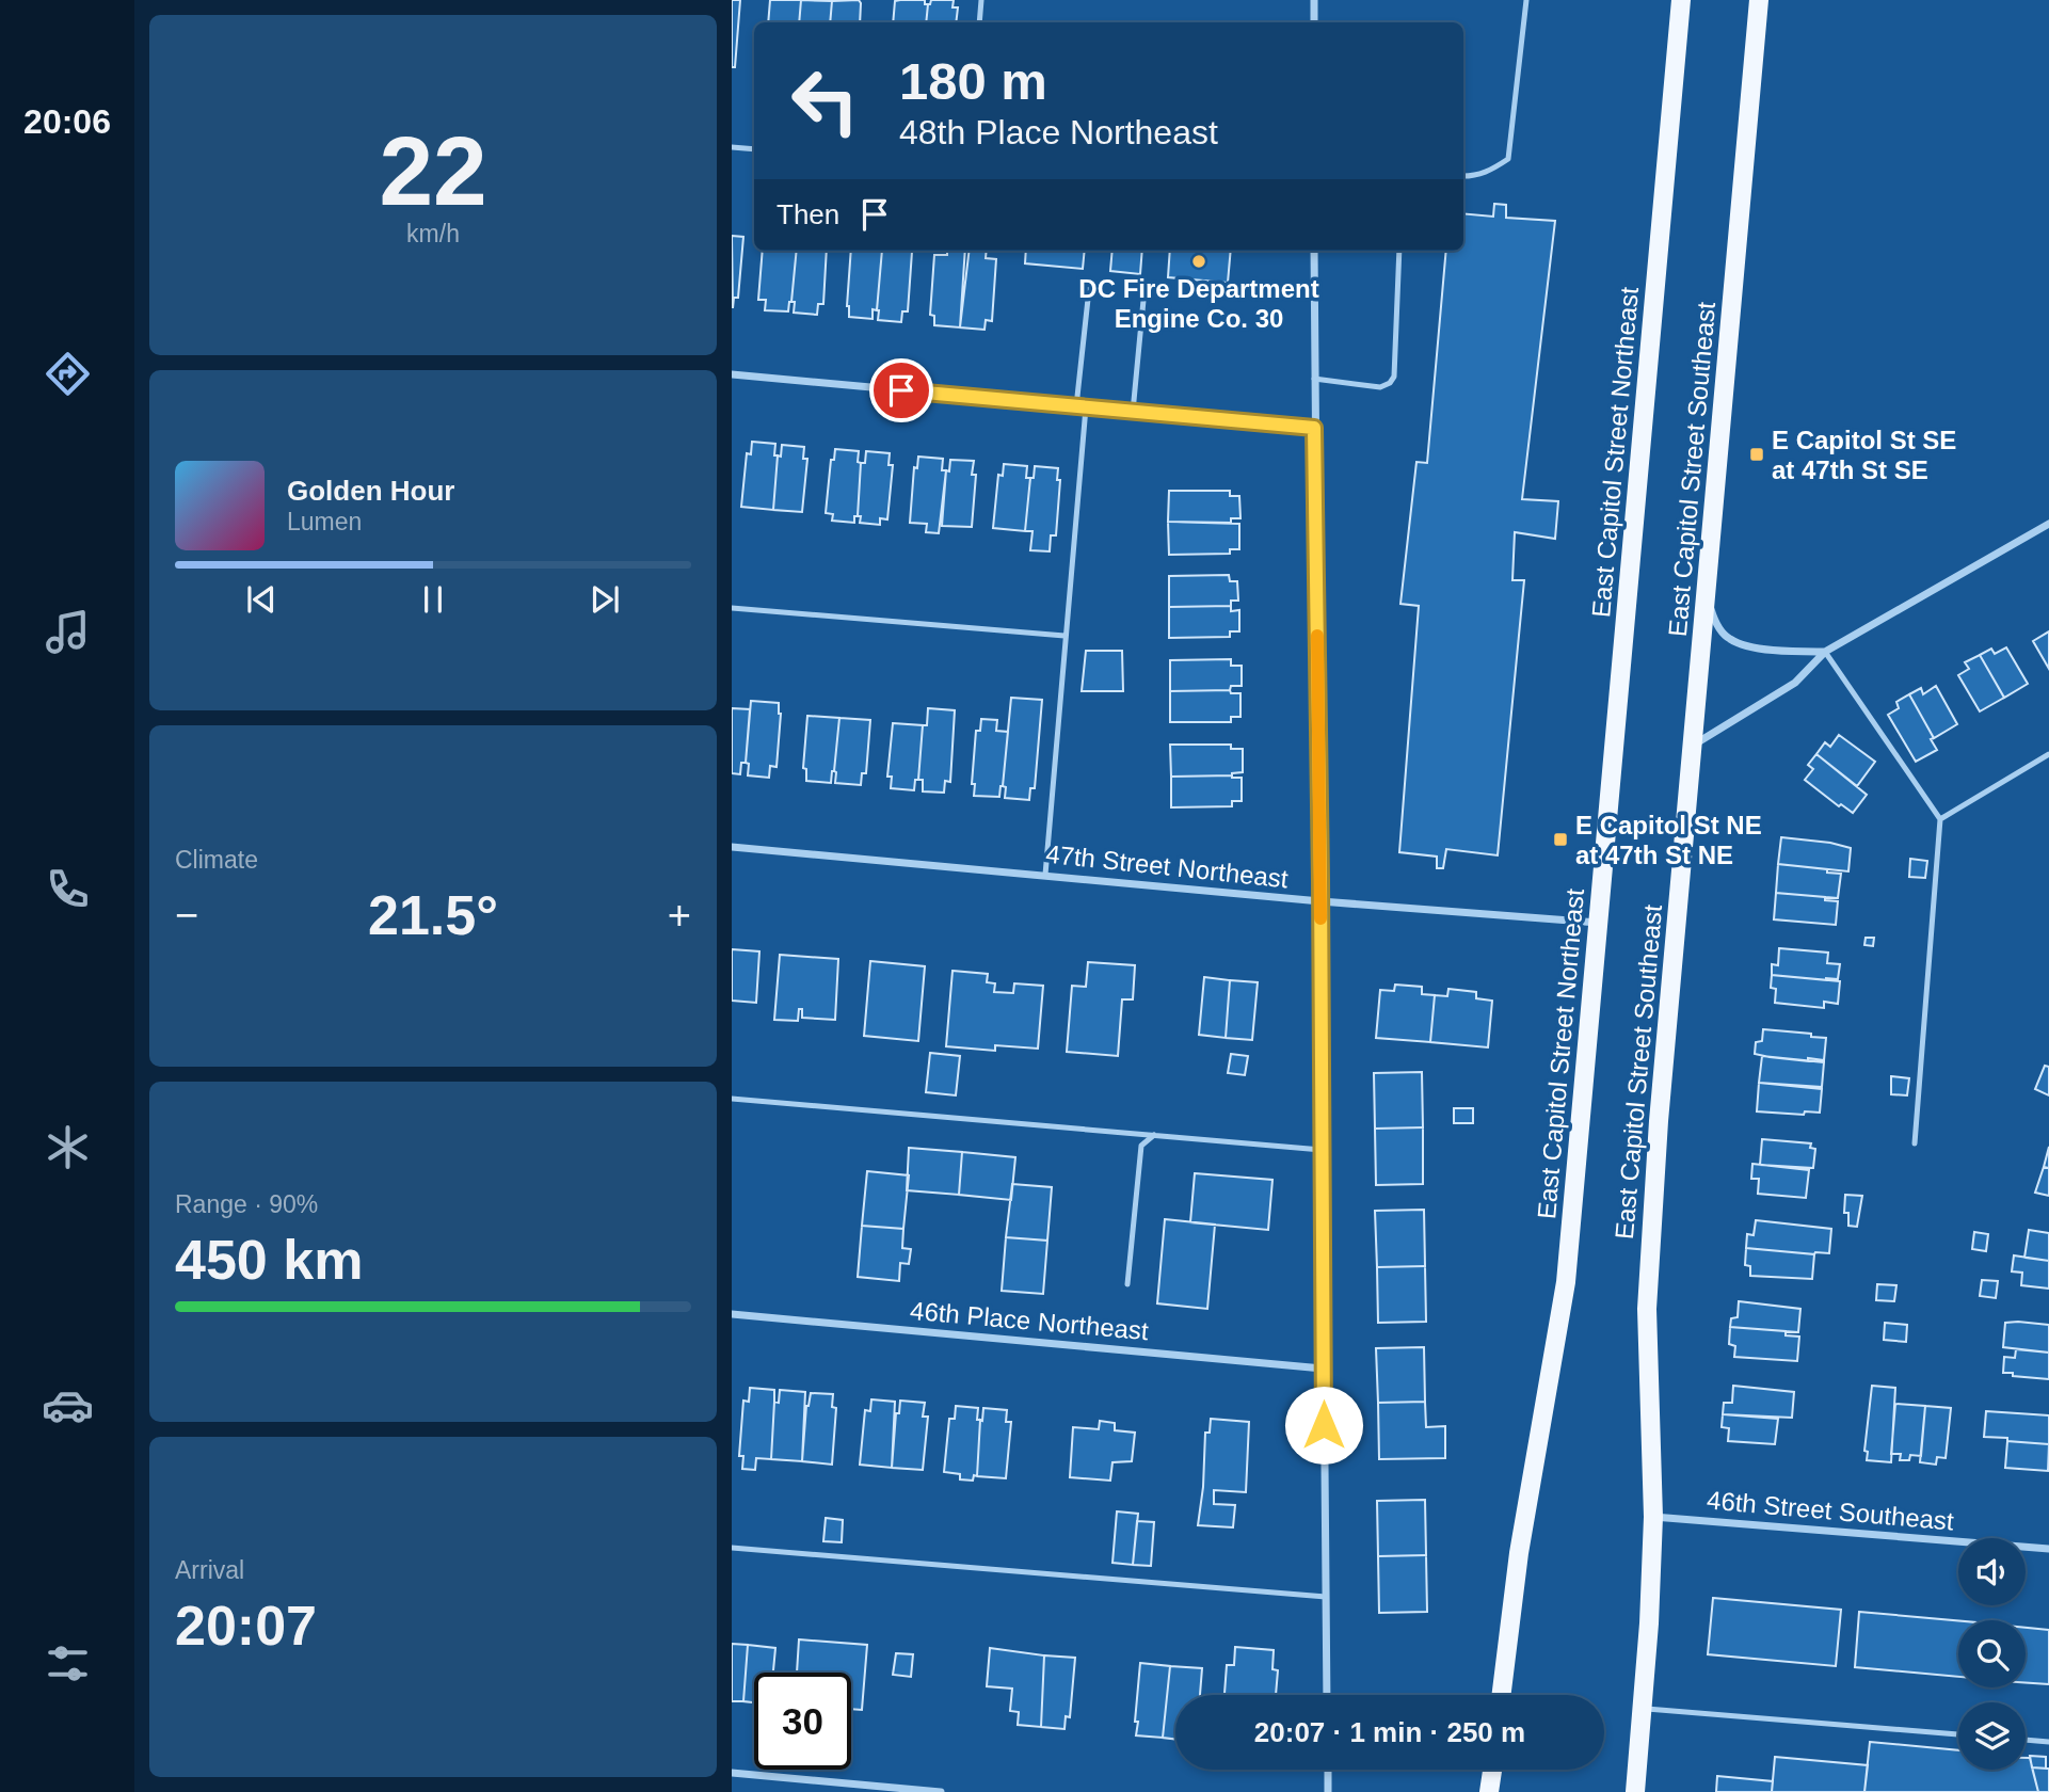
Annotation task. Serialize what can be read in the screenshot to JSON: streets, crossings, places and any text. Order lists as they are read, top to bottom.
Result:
{
  "streets": {
    "main road": ["East Capitol Street Northeast", "East Capitol Street Southeast"],
    "street": ["47th Street Northeast", "46th Place Northeast", "46th Street Southeast"]
  },
  "crossings": [
    ["East Capitol Street Northeast", "47th Street Northeast"],
    ["East Capitol Street Southeast", "46th Street Southeast"]
  ],
  "places": {
    "other": ["DC Fire Department Engine Co. 30"],
    "transit": ["E Capitol St SE at 47th St SE", "E Capitol St NE at 47th St NE"]
  },
  "page": {
    "tabs": "20:06",
    "tile": [
      ["22", "km/h"],
      "Climate",
      ["Range · 90%", "450 km"],
      ["Arrival", "20:07"]
    ],
    "turn": ["180 m", "48th Place Northeast"],
    "then": "Then",
    "song": ["Golden Hour", "Lumen"],
    "heat": ["−", "21.5°", "+"],
    "limit": "30",
    "trip": "20:07 · 1 min · 250 m"
  }
}
